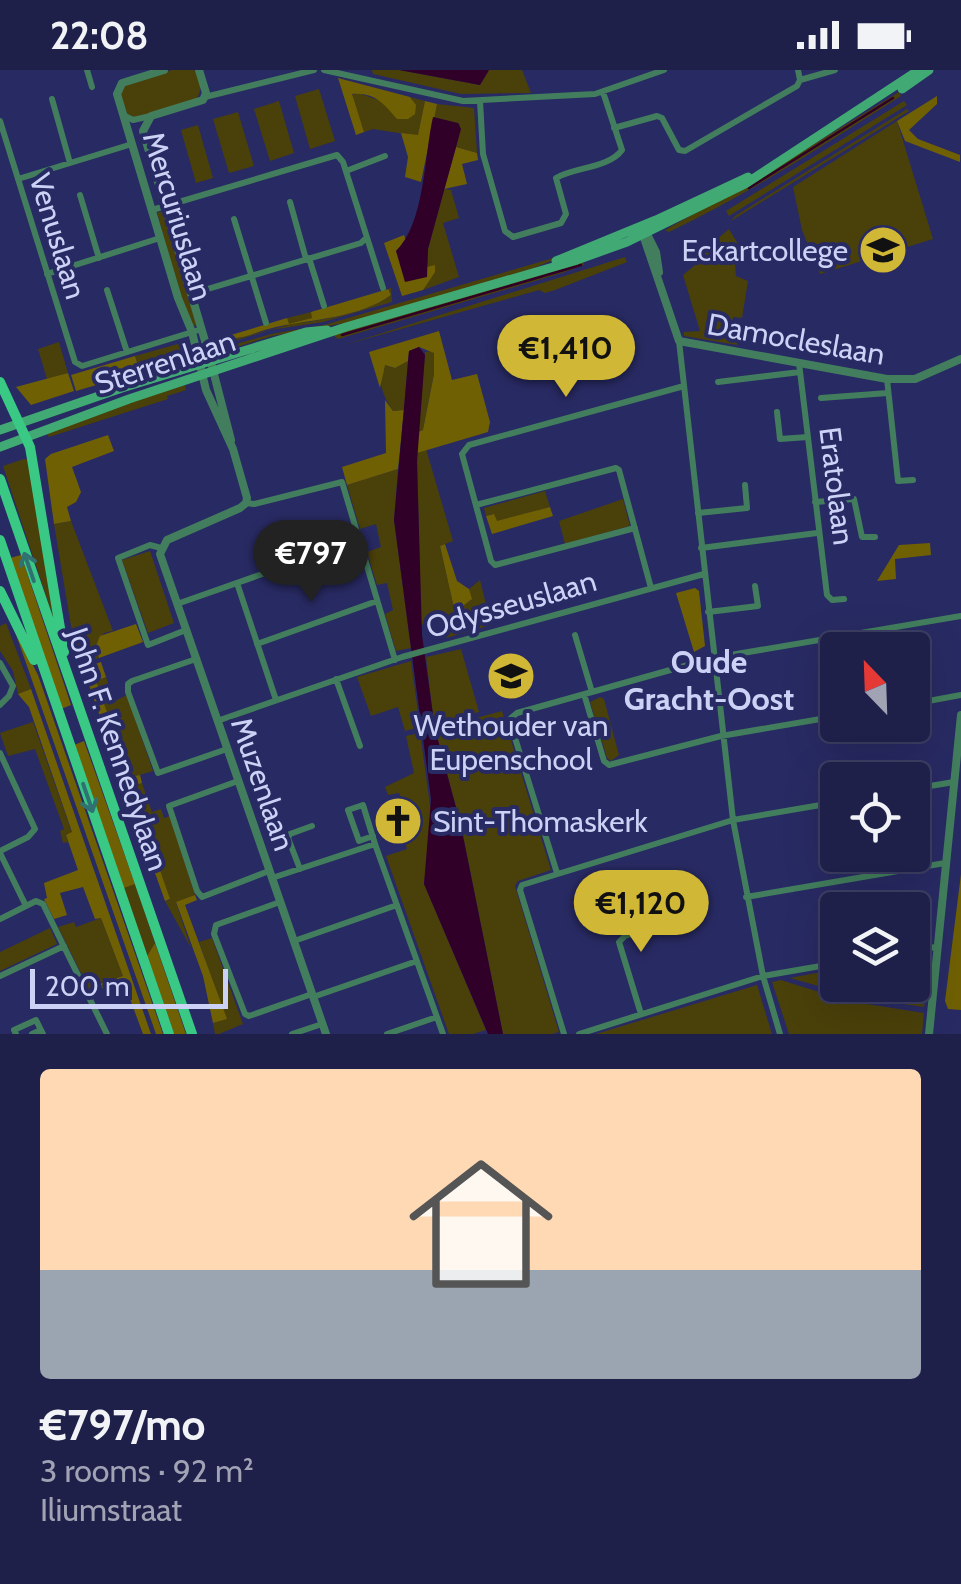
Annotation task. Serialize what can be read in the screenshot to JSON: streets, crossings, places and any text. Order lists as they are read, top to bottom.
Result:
{
  "streets": {
    "main road": ["Sterrenlaan", "John F. Kennedylaan"],
    "street": [
      "Mercuriuslaan",
      "Venuslaan",
      "Damocleslaan",
      "Eratolaan",
      "Odysseuslaan",
      "Muzenlaan"
    ]
  },
  "crossings": [
    ["Mercuriuslaan", "Sterrenlaan"],
    ["Damocleslaan", "Eratolaan"],
    ["Odysseuslaan", "Muzenlaan"]
  ],
  "districts": ["Oude Gracht-Oost"],
  "places": {
    "school or university": ["Eckartcollege", "Wethouder van Eupenschool"],
    "church": ["Sint-Thomaskerk"]
  },
  "scale_bar": "200 m",
  "north": "top left",
  "page": {
    "status": "22:08",
    "price": ["€1,410", "€797", "€1,120"],
    "scale": "200 m",
    "list": [
      {
        "name": "€797/mo",
        "note": "3 rooms · 92 m² · Iliumstraat"
      }
    ]
  }
}
